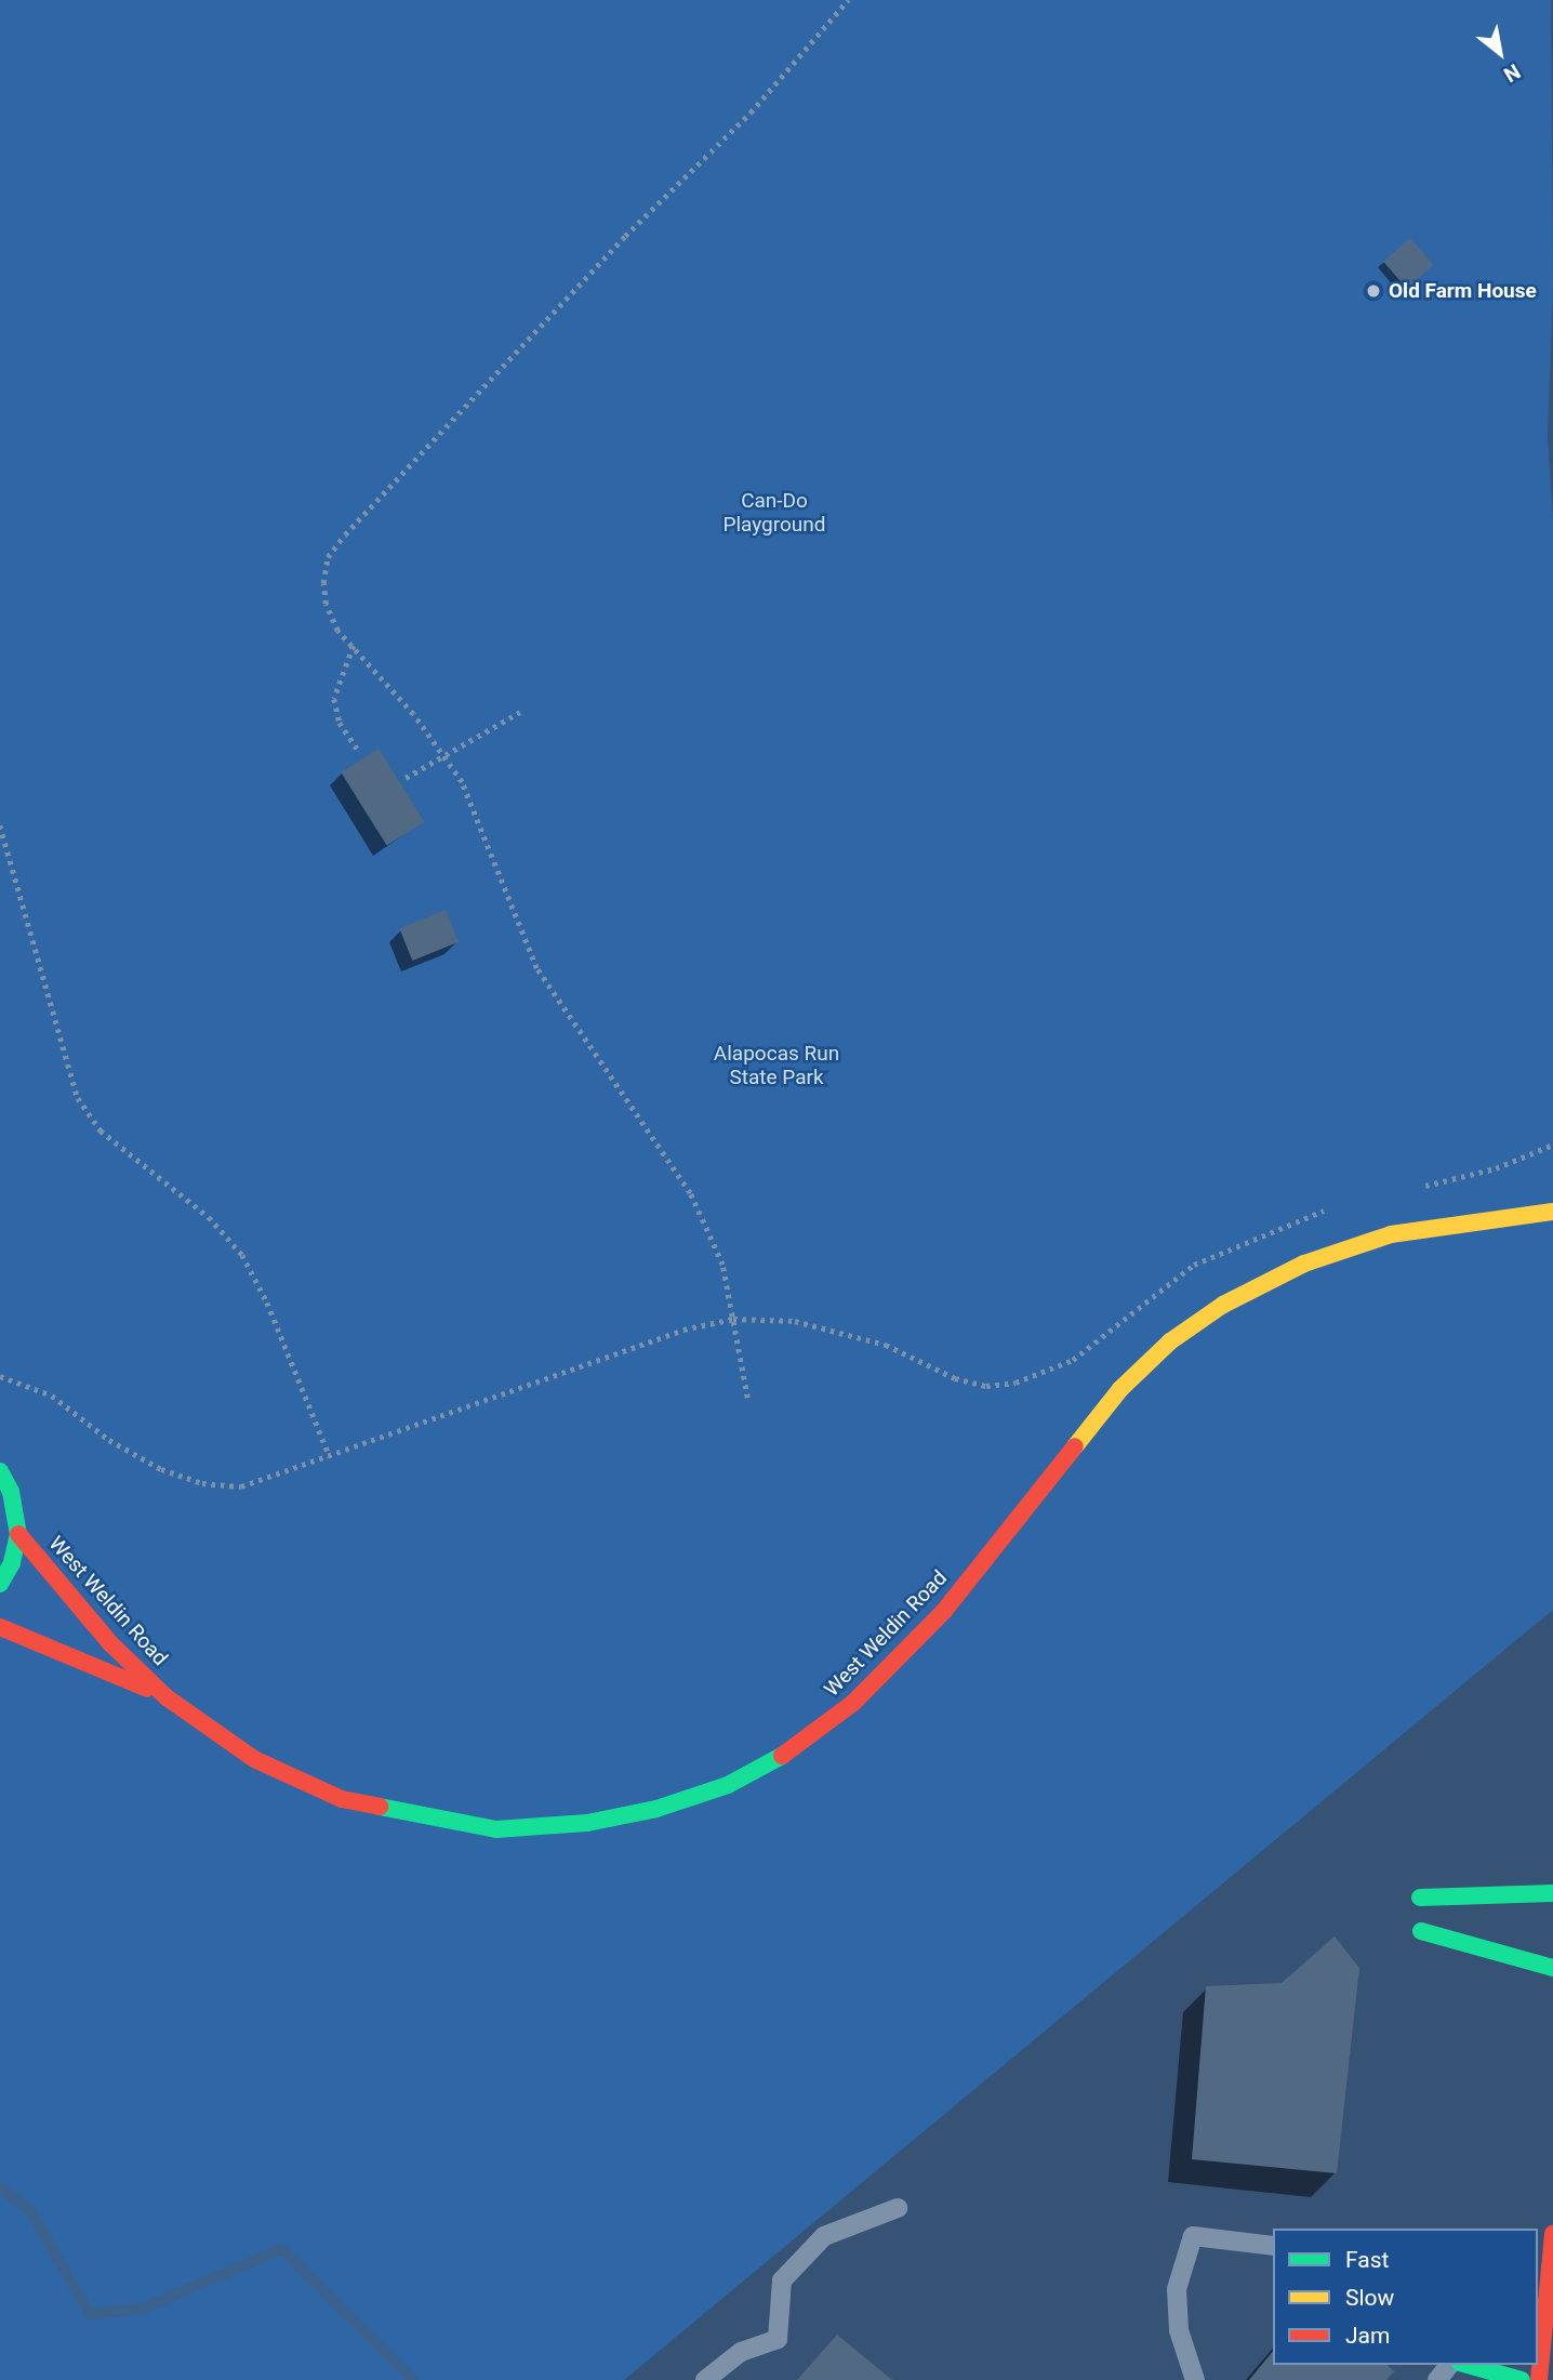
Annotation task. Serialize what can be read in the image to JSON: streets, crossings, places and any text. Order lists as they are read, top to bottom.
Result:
{
  "streets": {
    "street": ["West Weldin Road"]
  },
  "parks": ["Can-Do Playground", "Alapocas Run State Park"],
  "places": ["Old Farm House"],
  "legend": ["Fast", "Slow", "Jam"],
  "north": "bottom right"
}
